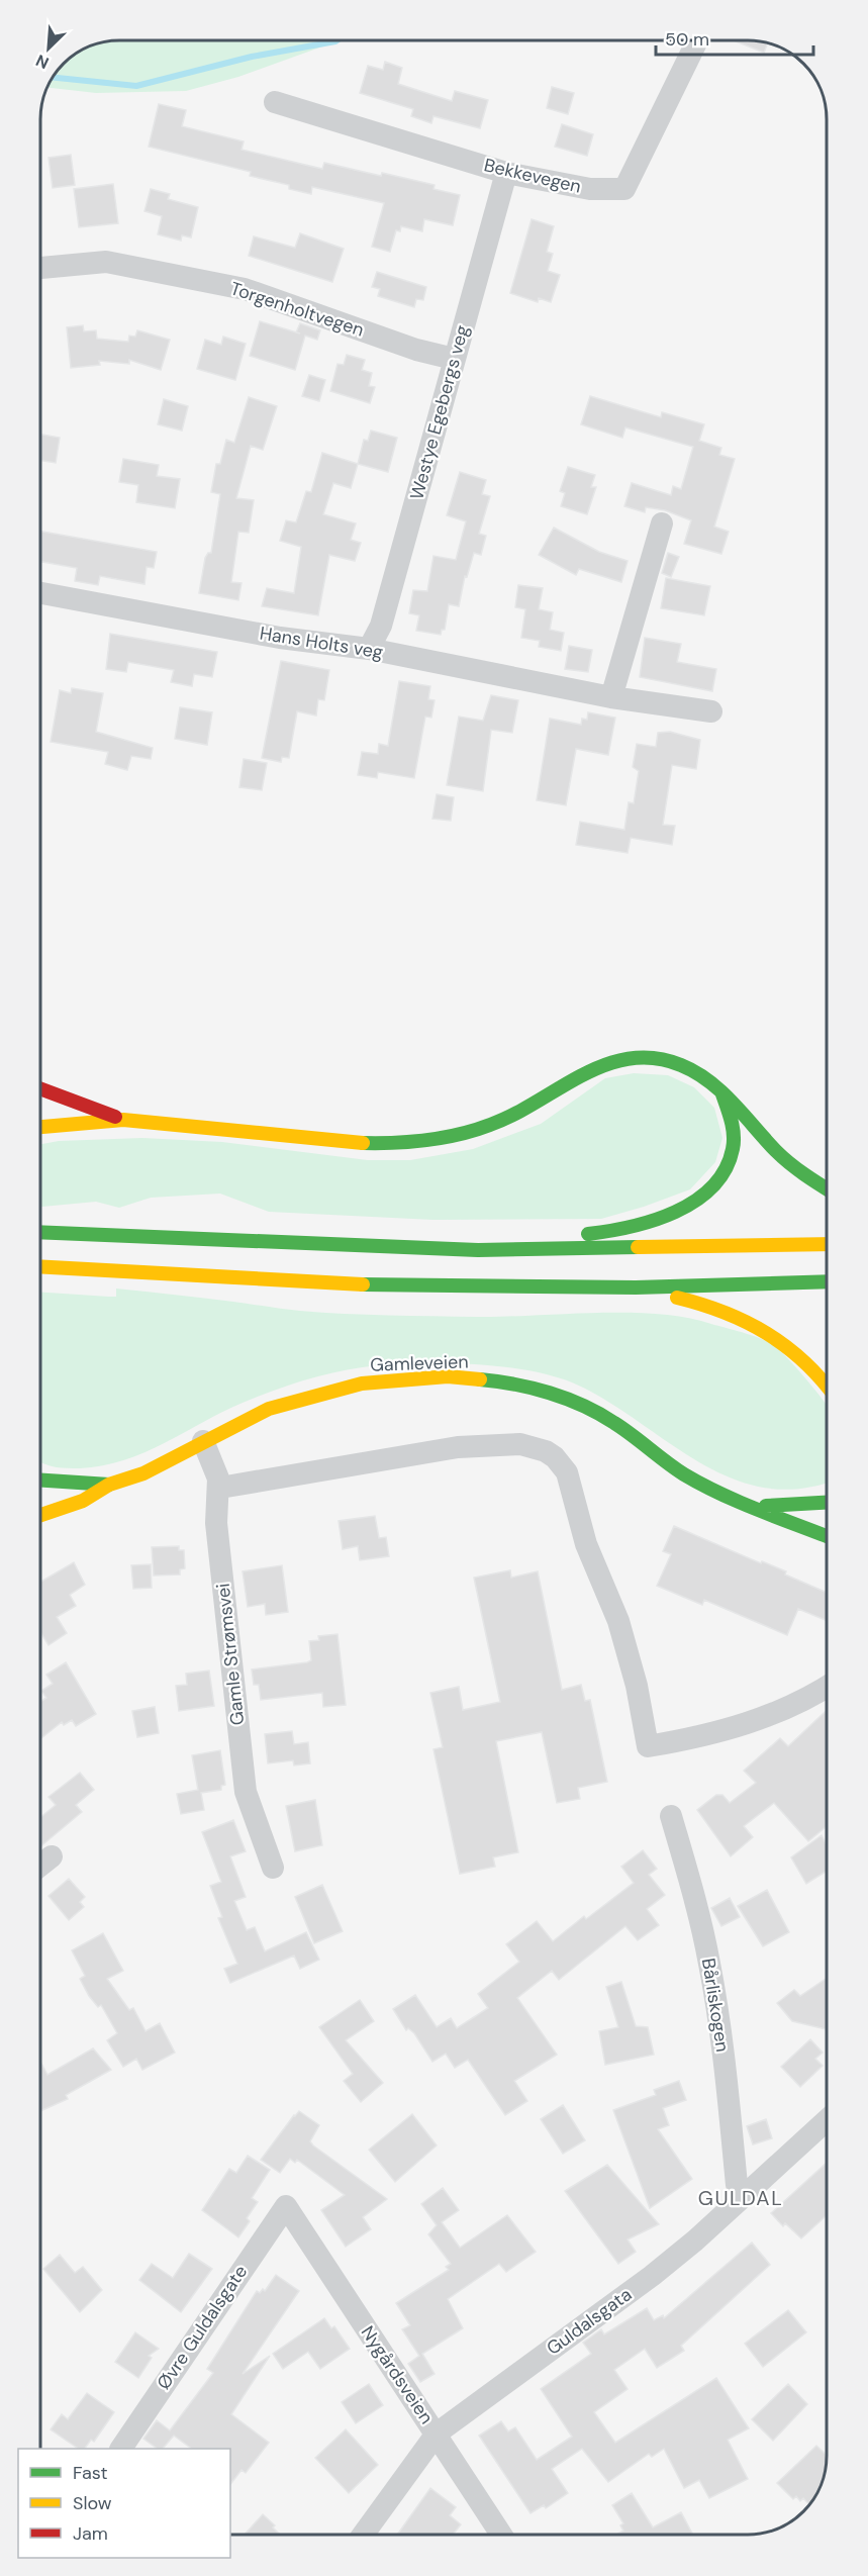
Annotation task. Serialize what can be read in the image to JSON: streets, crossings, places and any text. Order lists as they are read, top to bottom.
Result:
{
  "streets": {
    "main road": ["Gamleveien"],
    "street": [
      "Bekkevegen",
      "Torgenholtvegen",
      "Westye Egebergs veg",
      "Hans Holts veg",
      "Gamle Strømsvei",
      "Bårliskogen",
      "Guldalsgata",
      "Øvre Guldalsgate",
      "Nygårdsveien"
    ]
  },
  "crossings": [
    ["Bekkevegen", "Westye Egebergs veg"],
    ["Torgenholtvegen", "Westye Egebergs veg"],
    ["Westye Egebergs veg", "Hans Holts veg"],
    ["Gamleveien", "Gamle Strømsvei"],
    ["Bårliskogen", "Guldalsgata"],
    ["Guldalsgata", "Nygårdsveien"],
    ["Øvre Guldalsgate", "Nygårdsveien"]
  ],
  "districts": ["GULDAL"],
  "legend": ["Fast", "Slow", "Jam"],
  "scale_bar": "50 m",
  "north": "bottom left"
}
